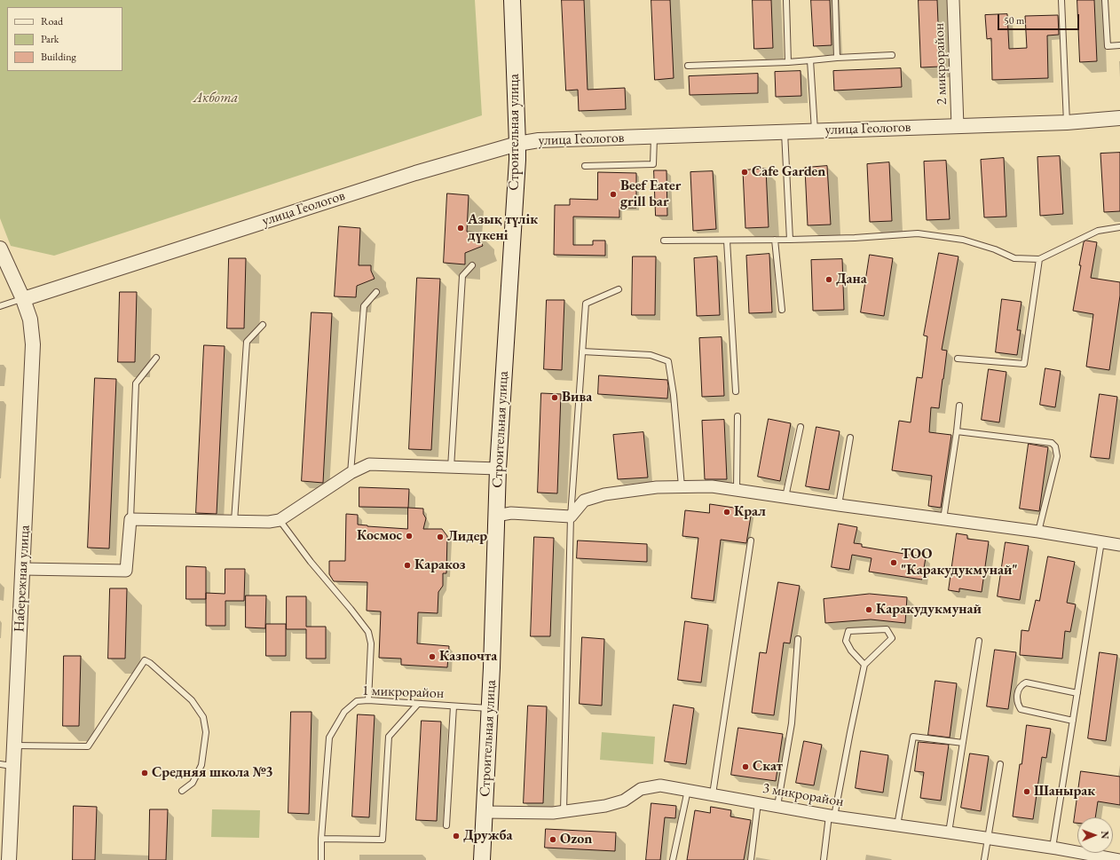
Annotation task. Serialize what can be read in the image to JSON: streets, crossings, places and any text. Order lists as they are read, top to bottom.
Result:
{
  "streets": {
    "main road": ["Строительная улица"],
    "street": [
      "2 микрорайон",
      "улица Геологов",
      "Набережная улица",
      "3 микрорайон"
    ],
    "lane": ["1 микрорайон"]
  },
  "crossings": [
    ["2 микрорайон", "улица Геологов"],
    ["улица Геологов", "Строительная улица"],
    ["улица Геологов", "Набережная улица"],
    ["Строительная улица", "1 микрорайон"],
    ["Строительная улица", "3 микрорайон"]
  ],
  "parks": ["Акбота"],
  "places": [
    "Cafe Garden",
    "Beef Eater grill bar",
    "Азық түлік дүкені",
    "Дана",
    "Вива",
    "Крал",
    "Космос",
    "Лидер",
    "ТОО \"Каракудукмунай\"",
    "Каракоз",
    "Каракудукмунай",
    "Казпочта",
    "Скат",
    "Средняя школа №3",
    "Шанырак",
    "Дружба",
    "Ozon"
  ],
  "legend": ["Road", "Park", "Building"],
  "scale_bar": "50 m",
  "north": "right"
}
